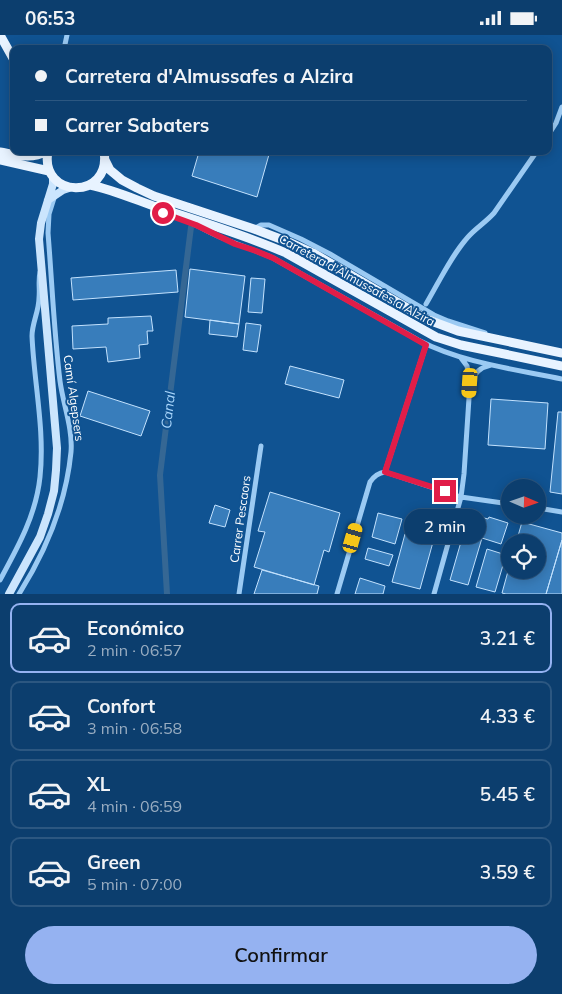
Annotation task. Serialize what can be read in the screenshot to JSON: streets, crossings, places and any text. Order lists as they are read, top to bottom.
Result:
{
  "streets": {
    "main road": ["Carretera d'Almussafes a Alzira"],
    "street": ["Camí Algepsers", "Carrer Pescaors"]
  },
  "water": ["Canal"],
  "north": "right",
  "page": {
    "status": "06:53",
    "banner": ["Carretera d'Almussafes a Alzira", "Carrer Sabaters"],
    "bubble": "2 min",
    "list": [
      {
        "name": "Económico",
        "note": "2 min · 06:57",
        "value": "3.21 €"
      },
      {
        "name": "Confort",
        "note": "3 min · 06:58",
        "value": "4.33 €"
      },
      {
        "name": "XL",
        "note": "4 min · 06:59",
        "value": "5.45 €"
      },
      {
        "name": "Green",
        "note": "5 min · 07:00",
        "value": "3.59 €"
      }
    ],
    "buttons": "Confirmar"
  }
}
